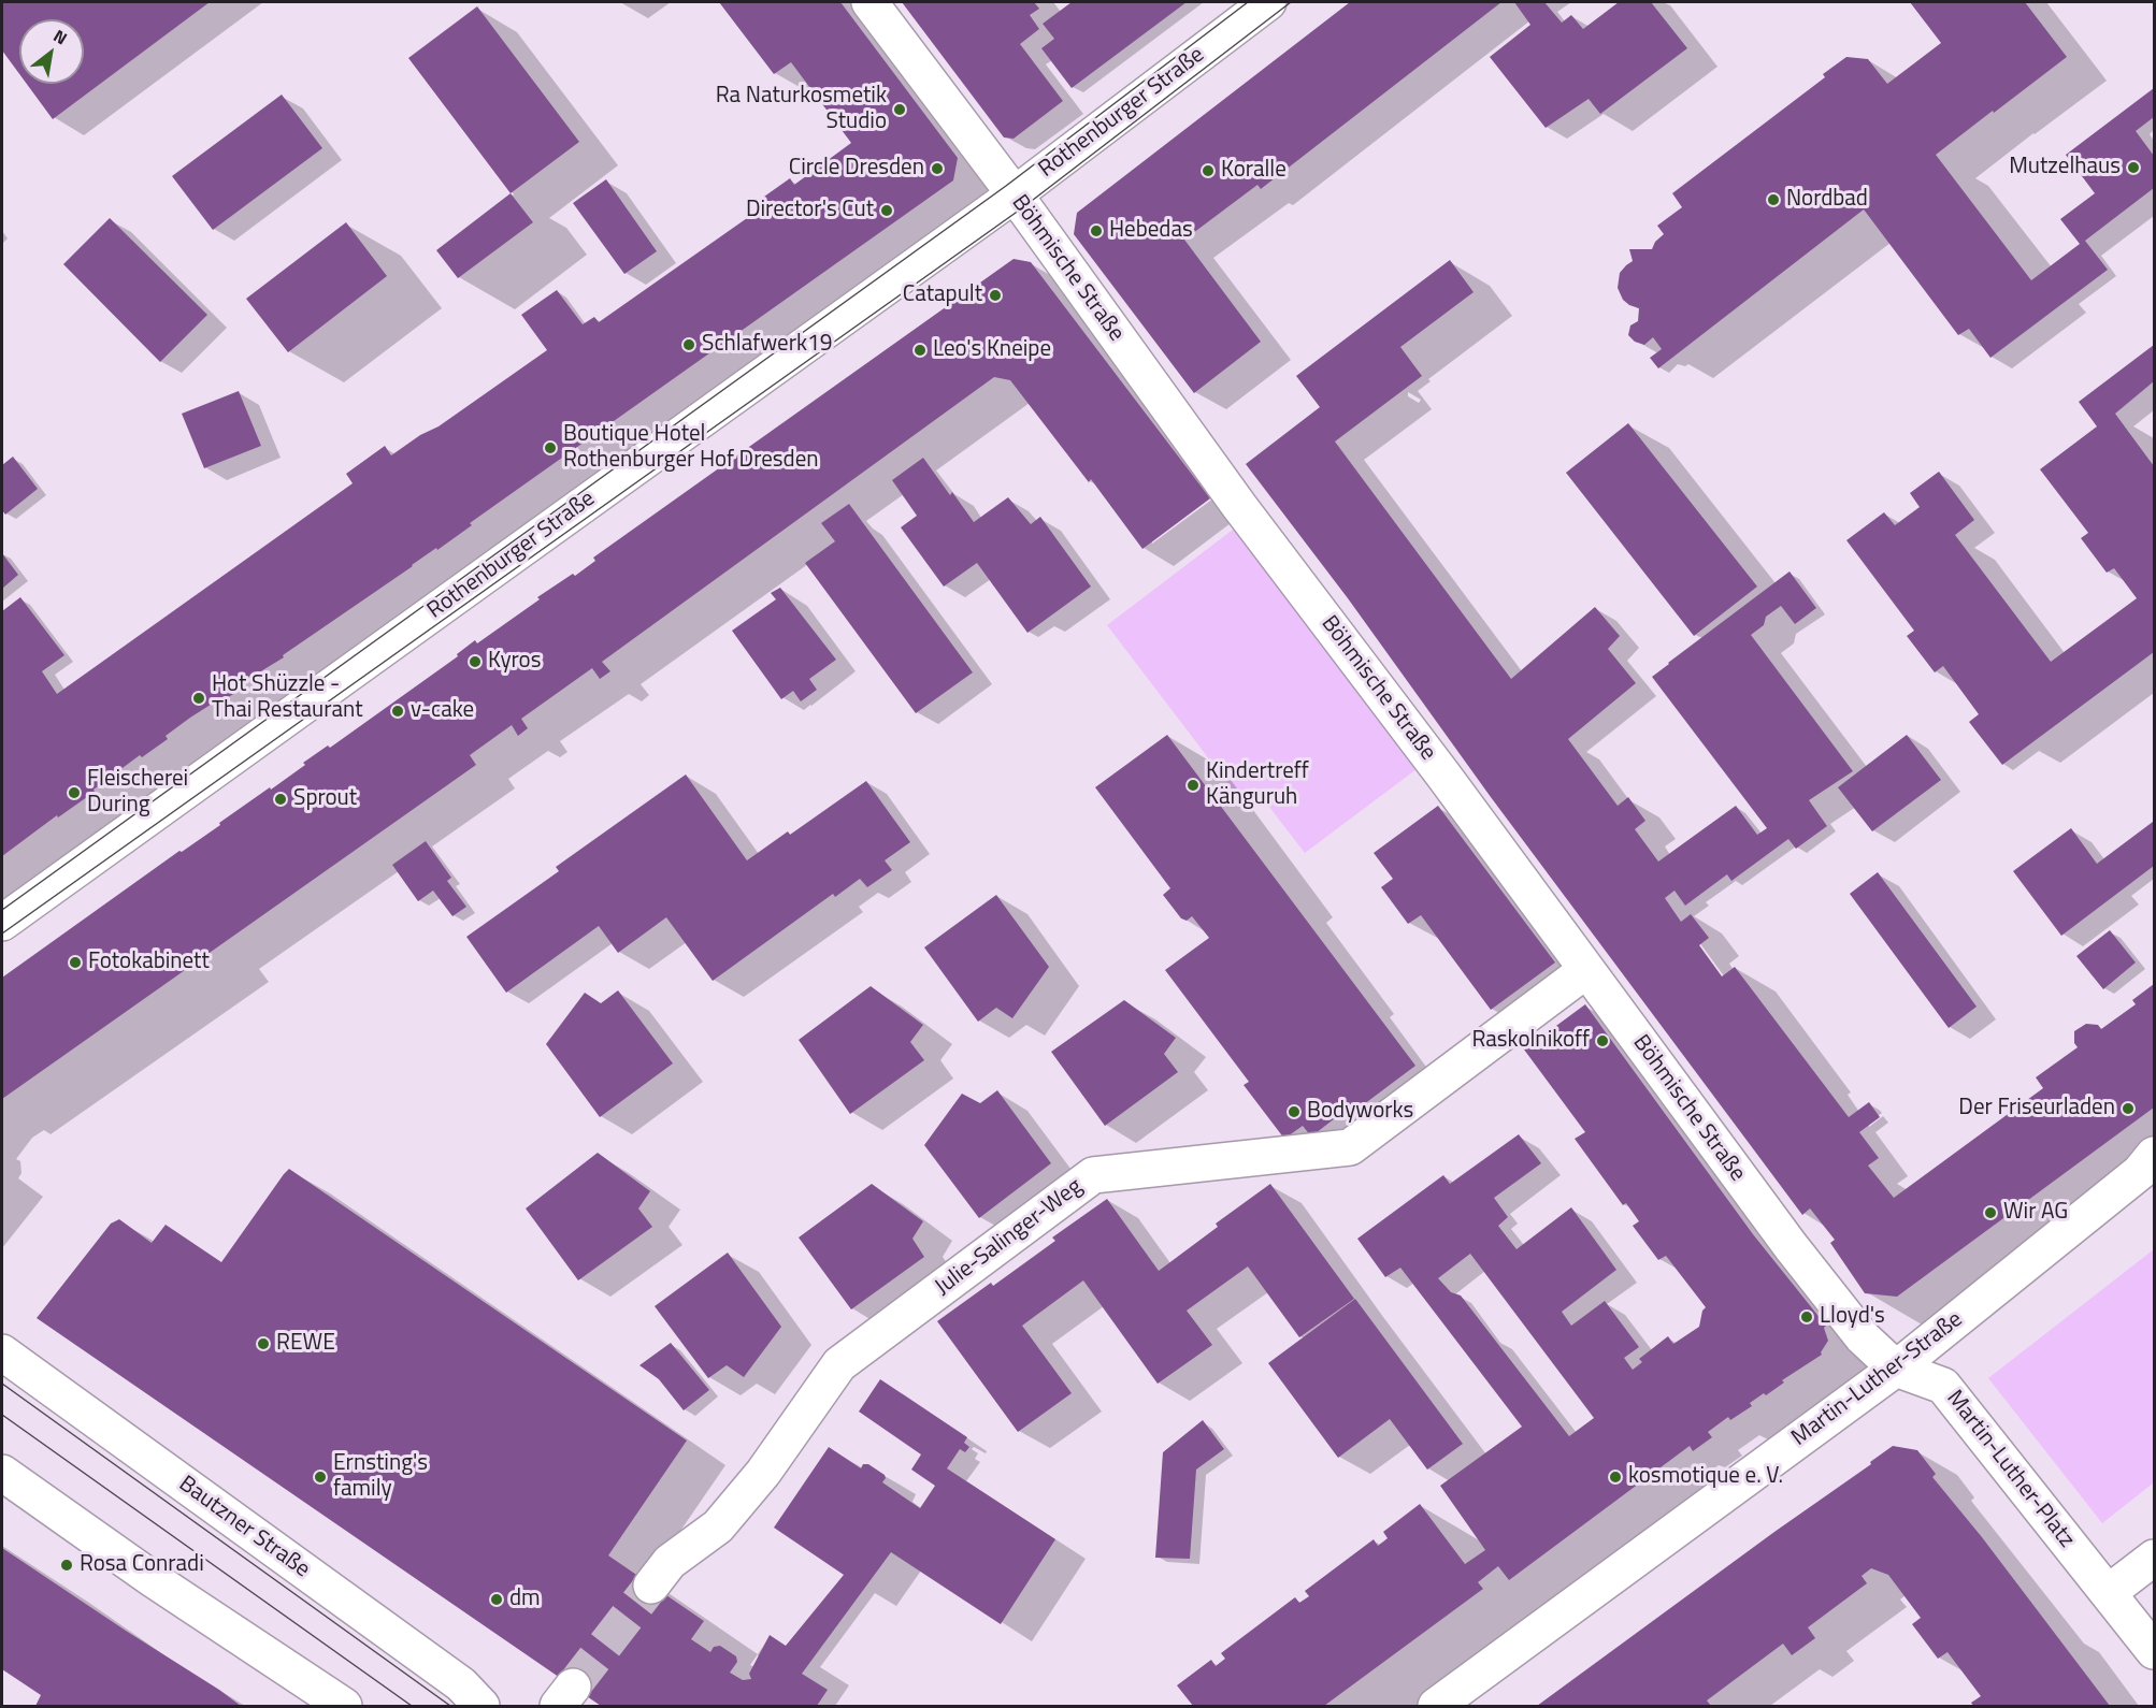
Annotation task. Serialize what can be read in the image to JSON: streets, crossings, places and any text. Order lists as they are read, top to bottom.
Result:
{
  "streets": {
    "street": [
      "Rothenburger Straße",
      "Böhmische Straße",
      "Julie-Salinger-Weg",
      "Martin-Luther-Straße",
      "Martin-Luther-Platz",
      "Bautzner Straße"
    ]
  },
  "crossings": [
    ["Rothenburger Straße", "Böhmische Straße"],
    ["Böhmische Straße", "Julie-Salinger-Weg"],
    ["Böhmische Straße", "Martin-Luther-Straße"],
    ["Böhmische Straße", "Martin-Luther-Platz"],
    ["Martin-Luther-Straße", "Martin-Luther-Platz"]
  ],
  "places": [
    "Ra Naturkosmetik Studio",
    "Mutzelhaus",
    "Circle Dresden",
    "Koralle",
    "Nordbad",
    "Director's Cut",
    "Hebedas",
    "Catapult",
    "Schlafwerk19",
    "Leo's Kneipe",
    "Boutique Hotel Rothenburger Hof Dresden",
    "Kyros",
    "Hot Shüzzle - Thai Restaurant",
    "v-cake",
    "Kindertreff Känguruh",
    "Fleischerei During",
    "Sprout",
    "Fotokabinett",
    "Raskolnikoff",
    "Der Friseurladen",
    "Bodyworks",
    "Wir AG",
    "Lloyd's",
    "REWE",
    "Ernsting's family",
    "kosmotique e. V.",
    "Rosa Conradi",
    "dm"
  ],
  "north": "top right"
}
